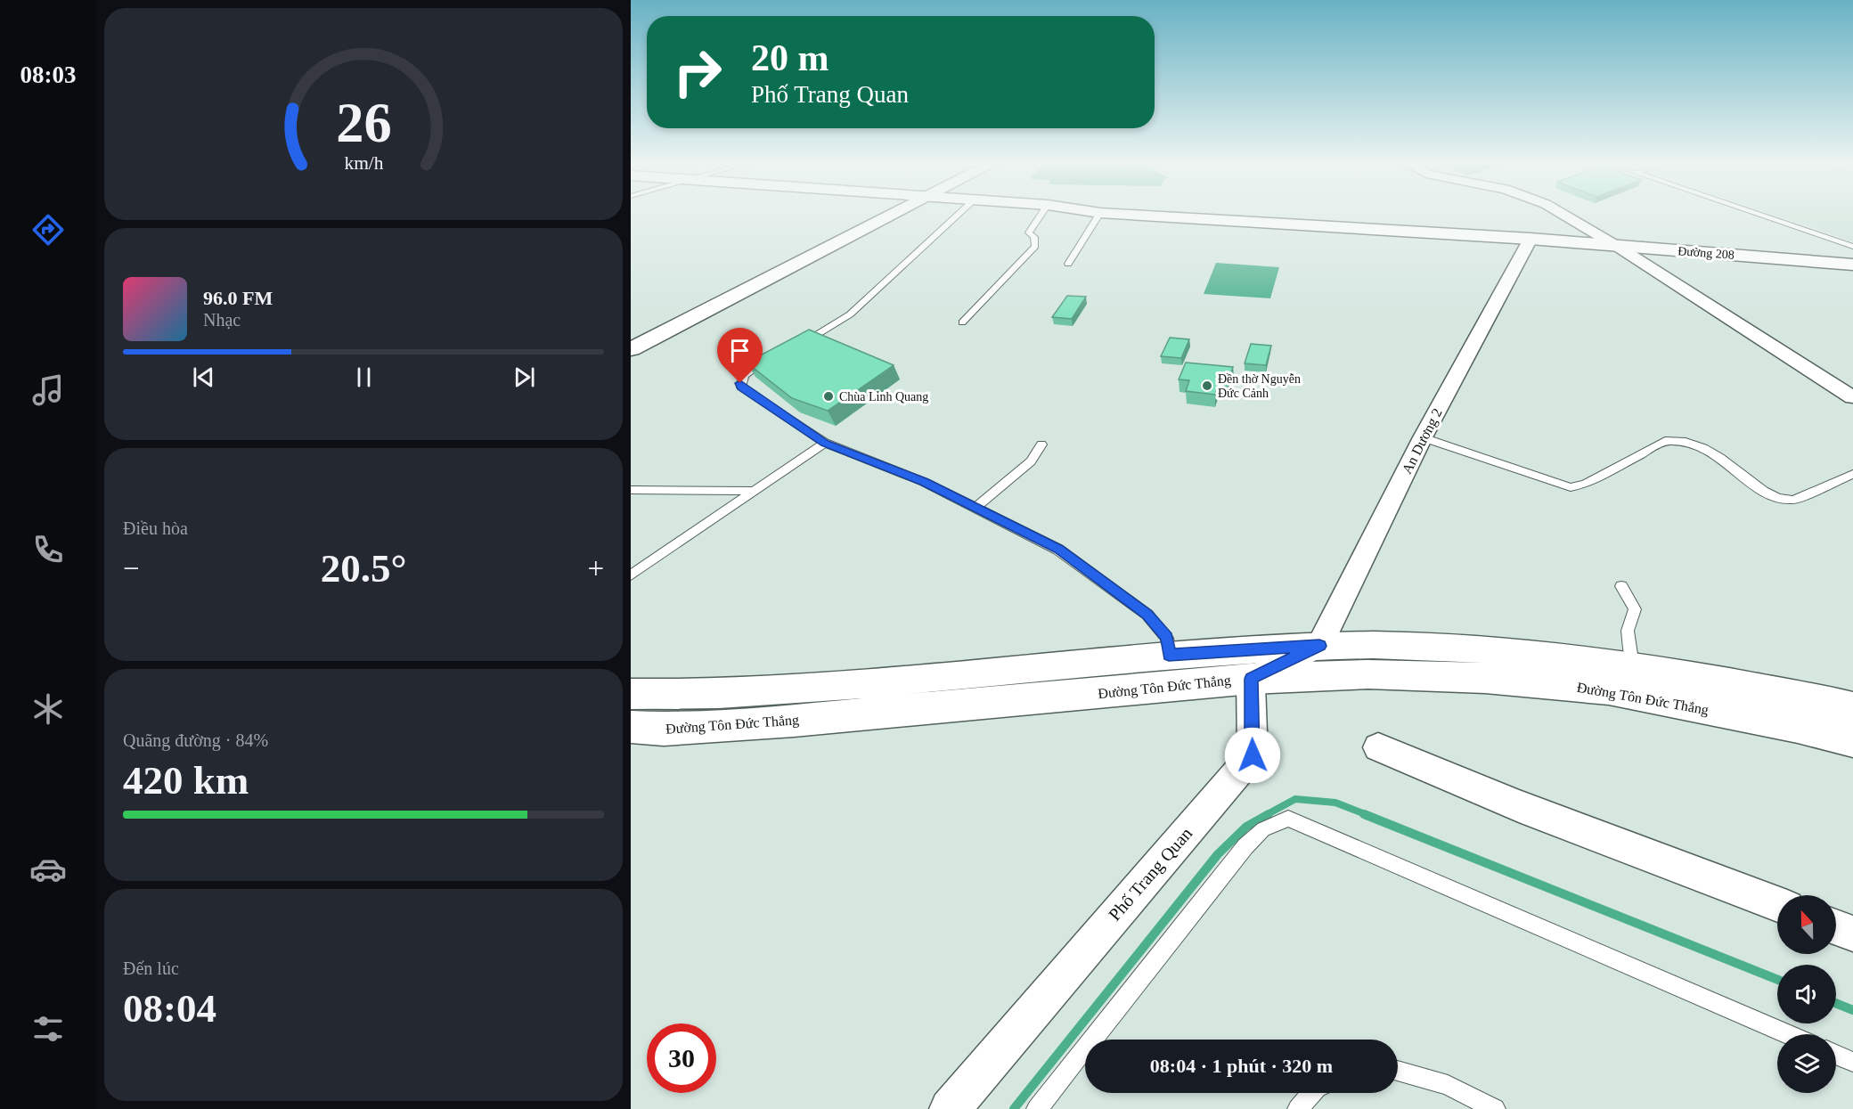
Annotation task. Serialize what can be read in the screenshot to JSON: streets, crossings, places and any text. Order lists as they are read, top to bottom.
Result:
{
  "streets": {
    "main road": ["Đường 208", "Đường Tôn Đức Thắng"],
    "street": ["An Dương 2", "Phố Trang Quan"]
  },
  "crossings": [
    ["Đường 208", "An Dương 2"],
    ["An Dương 2", "Đường Tôn Đức Thắng"],
    ["Đường Tôn Đức Thắng", "Phố Trang Quan"]
  ],
  "places": ["Đền thờ Nguyễn Đức Cảnh", "Chùa Linh Quang"],
  "north": "top",
  "page": {
    "tabs": "08:03",
    "turn": ["20 m", "Phố Trang Quan"],
    "song": ["96.0 FM", "Nhạc"],
    "tile": [
      "Điều hòa",
      ["Quãng đường · 84%", "420 km"],
      ["Đến lúc", "08:04"]
    ],
    "heat": ["−", "20.5°", "+"],
    "limit": "30",
    "trip": "08:04 · 1 phút · 320 m",
    "gauge": ["26", "km/h"]
  }
}
